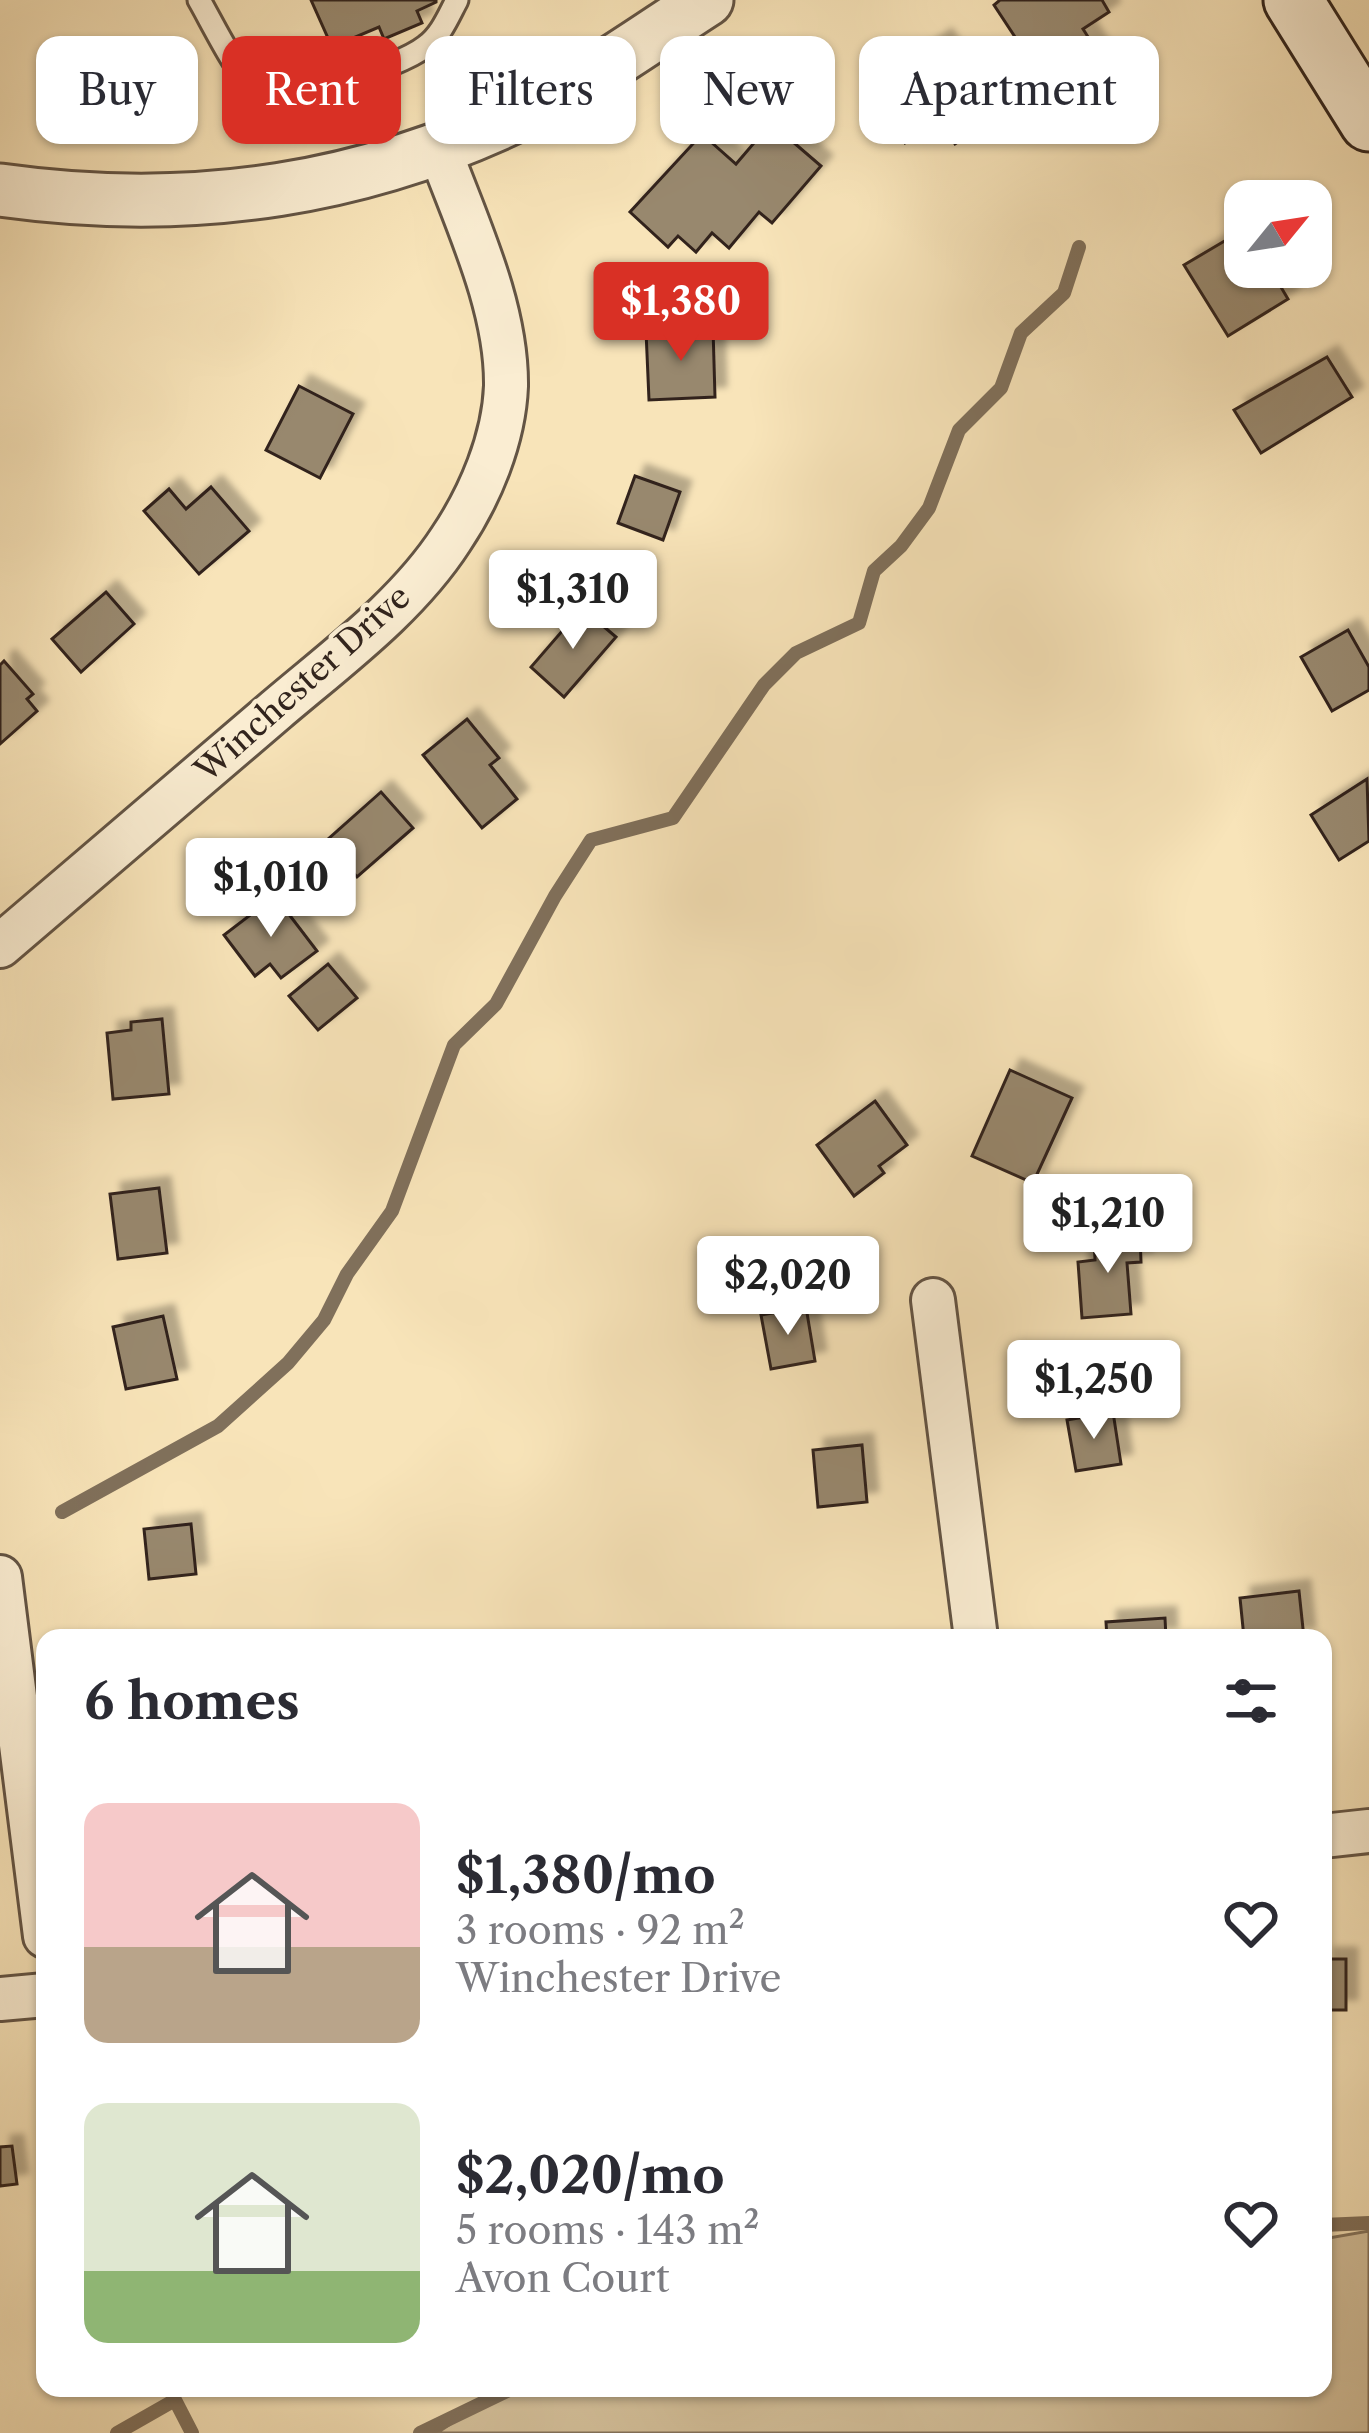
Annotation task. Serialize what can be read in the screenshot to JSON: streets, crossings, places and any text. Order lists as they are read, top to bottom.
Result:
{
  "streets": {
    "street": ["Winchester Drive"]
  },
  "north": "top right",
  "page": {
    "chip": [
      "Buy",
      "Rent",
      "Filters",
      "New",
      "Apartment"
    ],
    "price": [
      "$1,380",
      "$1,310",
      "$1,010",
      "$1,210",
      "$2,020",
      "$1,250"
    ],
    "heading": "6 homes",
    "list": [
      {
        "name": "$1,380/mo",
        "note": "3 rooms · 92 m² · Winchester Drive"
      },
      {
        "name": "$2,020/mo",
        "note": "5 rooms · 143 m² · Avon Court"
      }
    ]
  }
}
